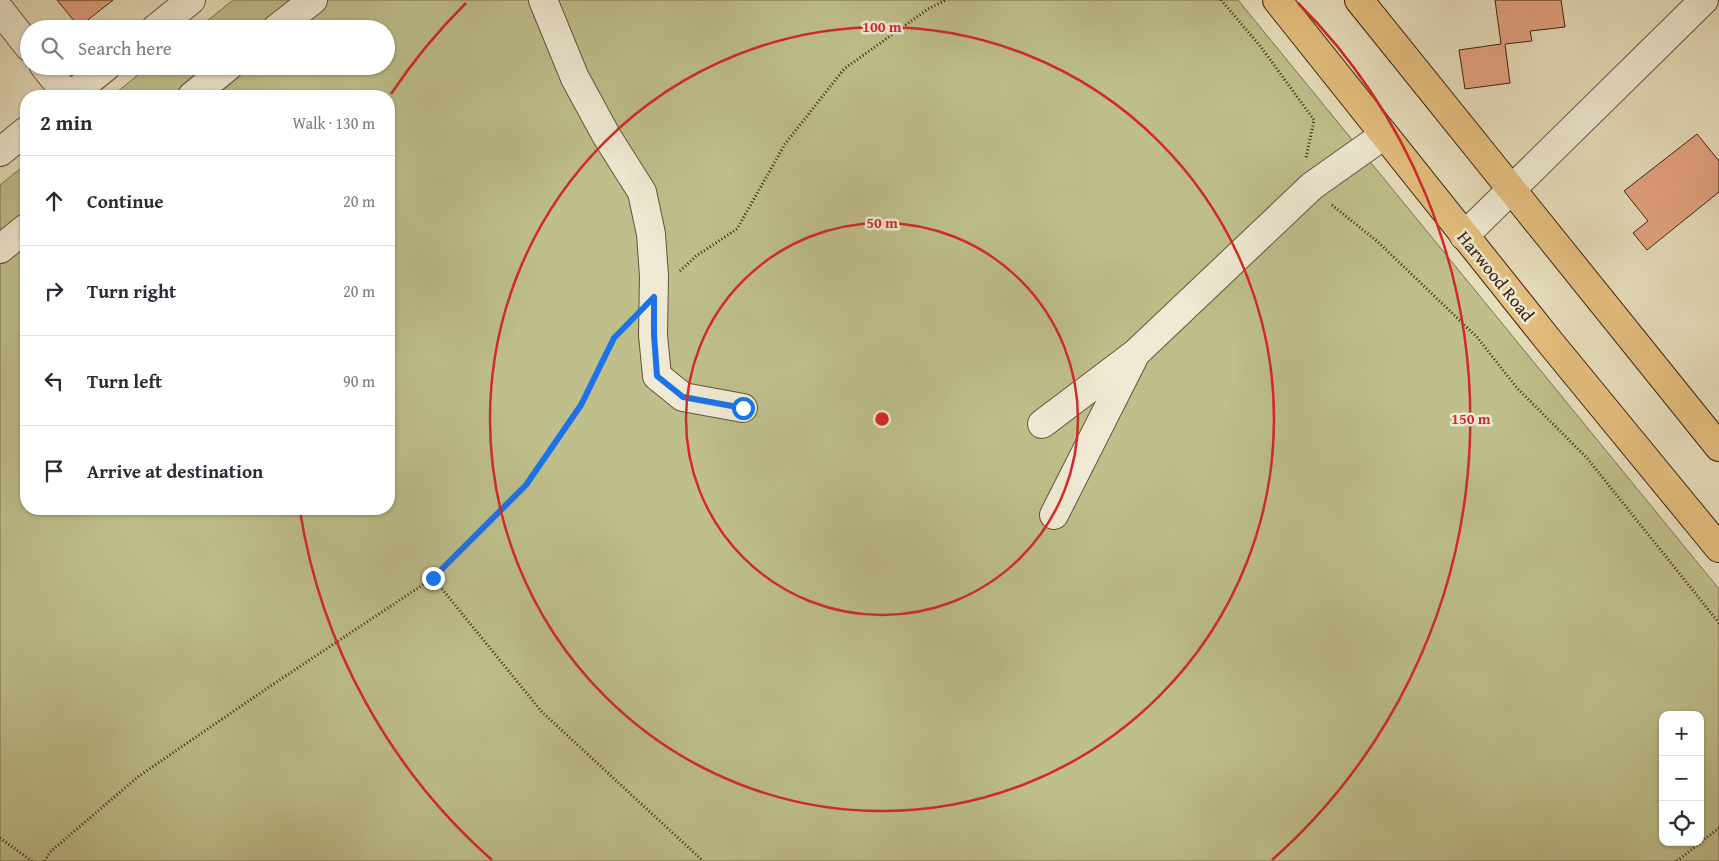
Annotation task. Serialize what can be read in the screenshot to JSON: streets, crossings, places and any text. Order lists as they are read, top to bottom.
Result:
{
  "streets": {
    "main road": ["Harwood Road"]
  },
  "page": {
    "search": "Search here",
    "heading": ["2 min", "Walk · 130 m"],
    "list": [
      ["Continue", "20 m"],
      ["Turn right", "20 m"],
      ["Turn left", "90 m"],
      "Arrive at destination"
    ],
    "map_buttons": ["+", "−"]
  },
  "rings": ["100 m", "50 m", "150 m"]
}
